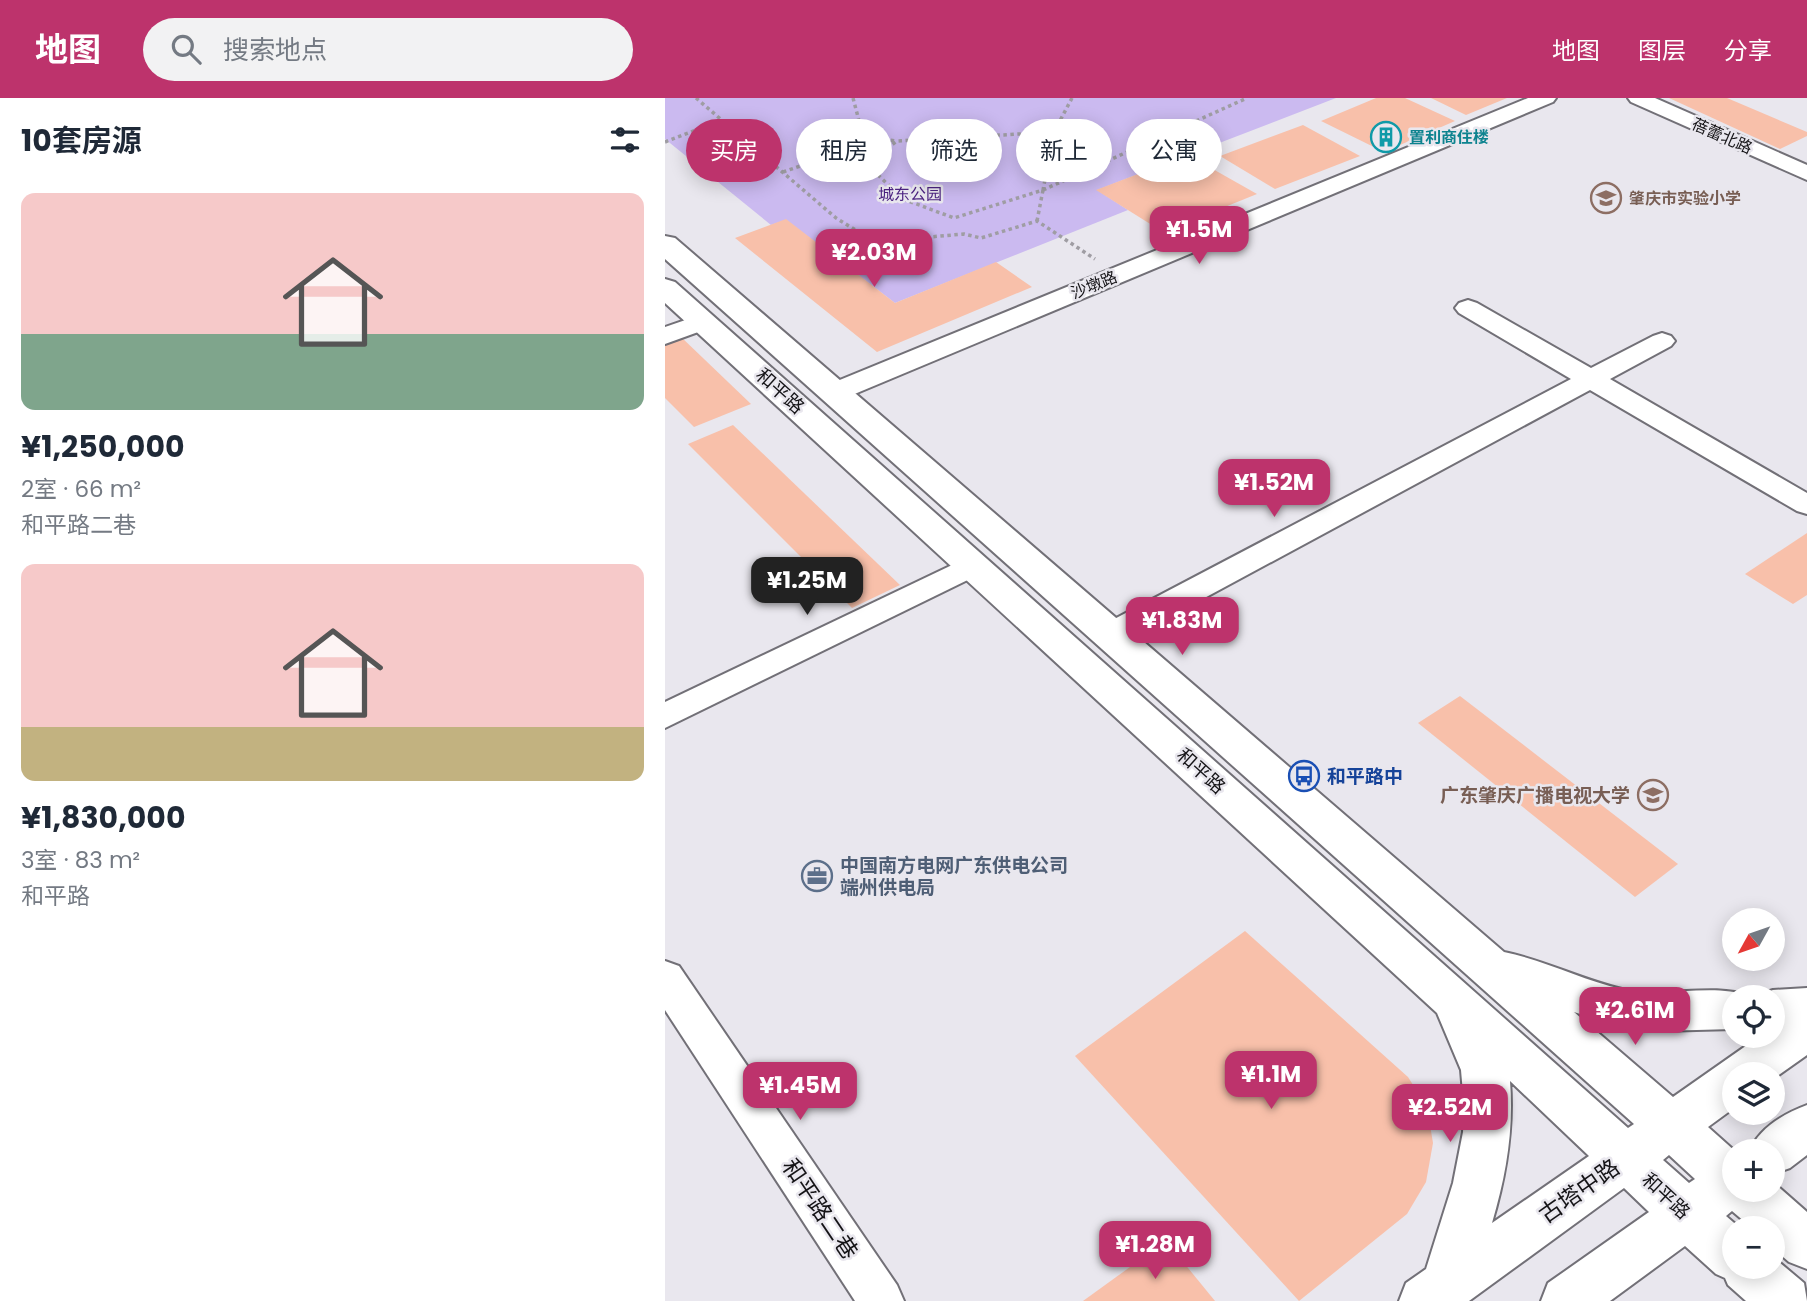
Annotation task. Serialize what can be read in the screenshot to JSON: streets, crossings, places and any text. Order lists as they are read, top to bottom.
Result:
{
  "streets": {
    "main road": ["和平路", "古塔中路"],
    "street": ["蓓蕾北路", "沙墩路", "和平路二巷"]
  },
  "crossings": [
    ["沙墩路", "和平路"],
    ["和平路", "古塔中路"]
  ],
  "parks": ["城东公园"],
  "places": {
    "building": ["置利商住楼"],
    "school or university": ["肇庆市实验小学", "广东肇庆广播电视大学"],
    "bus stop": ["和平路中"],
    "office": ["中国南方电网广东供电公司 端州供电局"]
  },
  "north": "bottom left",
  "page": {
    "header": "地图",
    "search": "搜索地点",
    "nav": ["地图", "图层", "分享"],
    "heading": "10套房源",
    "chip": [
      "买房",
      "租房",
      "筛选",
      "新上",
      "公寓"
    ],
    "list": [
      {
        "name": "¥1,250,000",
        "note": "2室 · 66 m² · 和平路二巷"
      },
      {
        "name": "¥1,830,000",
        "note": "3室 · 83 m² · 和平路"
      }
    ],
    "price": [
      "¥1.5M",
      "¥2.03M",
      "¥1.52M",
      "¥1.25M",
      "¥1.83M",
      "¥2.61M",
      "¥1.1M",
      "¥1.45M",
      "¥2.52M",
      "¥1.28M"
    ],
    "map_buttons": ["+", "−"]
  }
}
